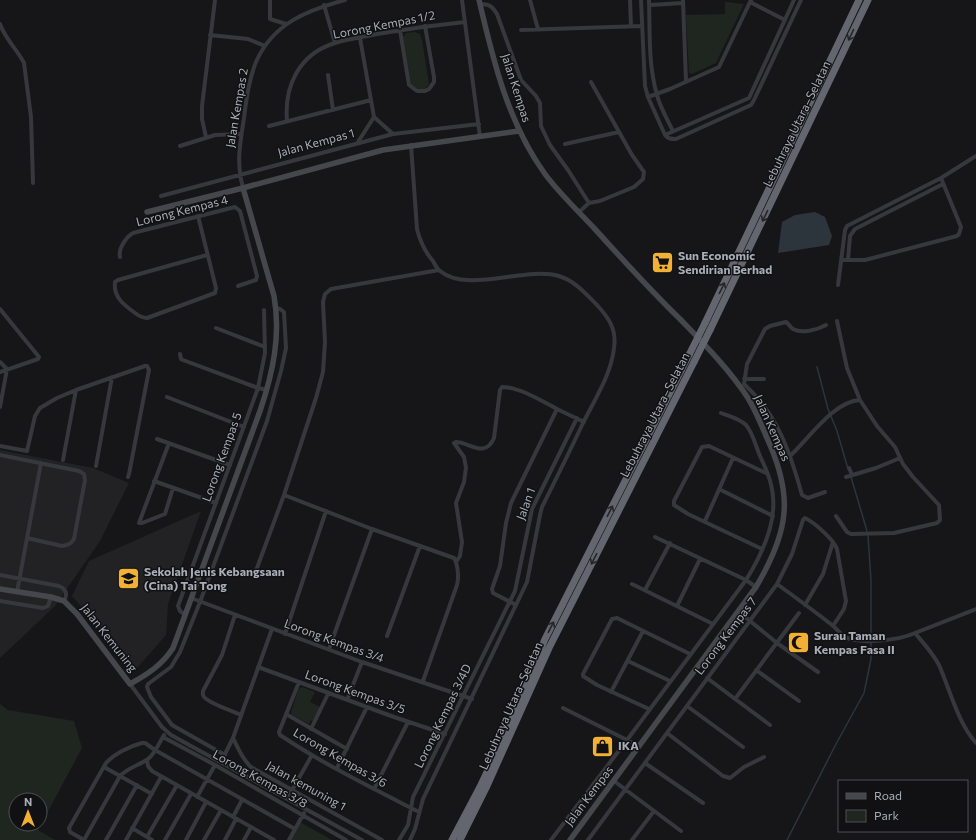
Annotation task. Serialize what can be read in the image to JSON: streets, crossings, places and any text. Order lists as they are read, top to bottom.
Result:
{
  "streets": {
    "highway": ["Lebuhraya Utara–Selatan"],
    "street": [
      "Lorong Kempas 1/2",
      "Jalan Kempas",
      "Jalan Kempas 2",
      "Jalan Kempas 1",
      "Lorong Kempas 4",
      "Lorong Kempas 5",
      "Jalan 1",
      "Lorong Kempas 7",
      "Jalan Kemuning",
      "Lorong Kempas 3/4",
      "Lorong Kempas 3/5",
      "Lorong Kempas 3/4D",
      "Lorong Kempas 3/6",
      "Lorong Kempas 3/8",
      "Jalan kemuning 1"
    ]
  },
  "crossings": [
    ["Jalan Kempas 2", "Jalan Kempas 1"],
    ["Jalan 1", "Lorong Kempas 3/4D"],
    ["Lorong Kempas 3/4", "Lorong Kempas 3/4D"],
    ["Lorong Kempas 3/5", "Lorong Kempas 3/4D"],
    ["Lorong Kempas 3/5", "Lorong Kempas 3/6"],
    ["Lorong Kempas 3/4D", "Lorong Kempas 3/6"]
  ],
  "places": {
    "supermarket": ["Sun Economic Sendirian Berhad"],
    "school or university": ["Sekolah Jenis Kebangsaan (Cina) Tai Tong"],
    "mosque": ["Surau Taman Kempas Fasa II"],
    "shop": ["IKA"]
  },
  "legend": ["Road", "Park"],
  "north": "top"
}
